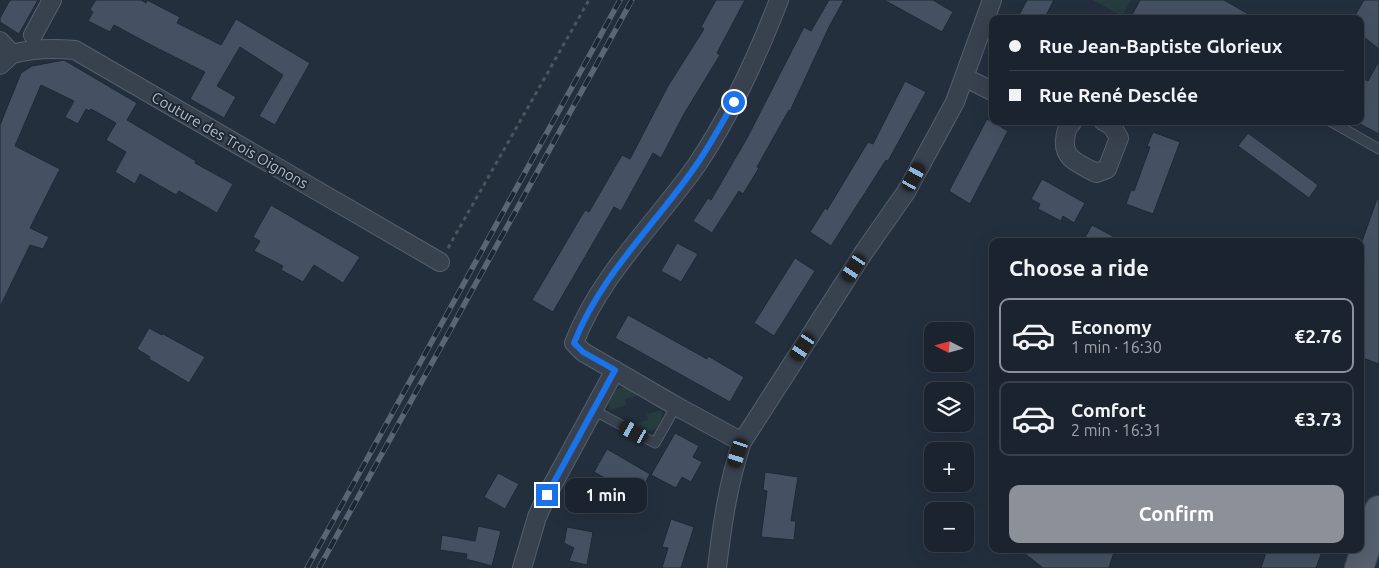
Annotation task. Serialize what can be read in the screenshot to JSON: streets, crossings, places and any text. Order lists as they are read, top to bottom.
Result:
{
  "streets": {
    "street": ["Couture des Trois Oignons"]
  },
  "north": "left",
  "page": {
    "banner": ["Rue Jean-Baptiste Glorieux", "Rue René Desclée"],
    "heading": "Choose a ride",
    "list": [
      {
        "name": "Economy",
        "note": "1 min · 16:30",
        "value": "€2.76"
      },
      {
        "name": "Comfort",
        "note": "2 min · 16:31",
        "value": "€3.73"
      }
    ],
    "map_buttons": ["+", "−"],
    "buttons": "Confirm",
    "bubble": "1 min"
  }
}
